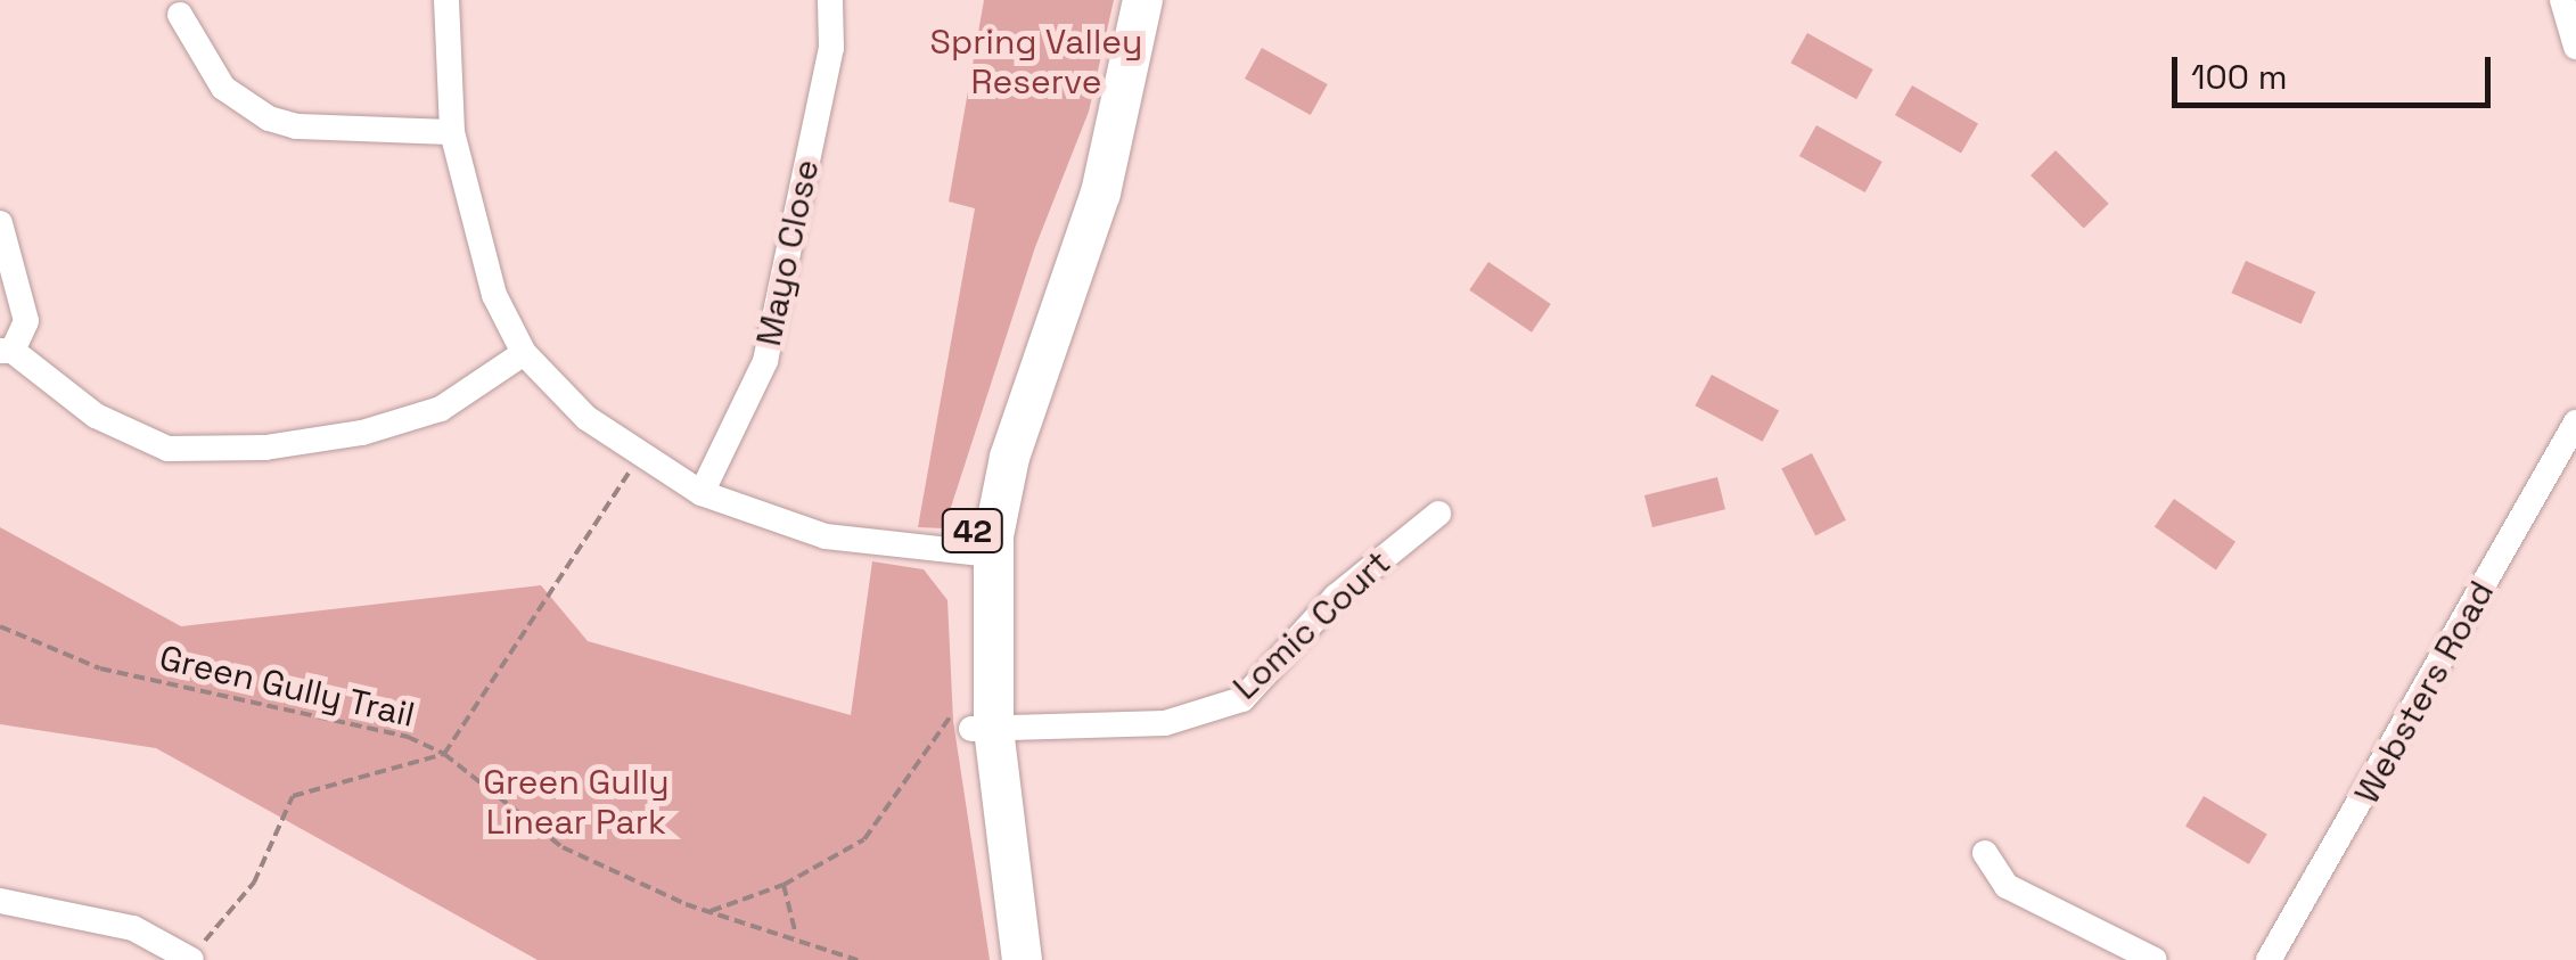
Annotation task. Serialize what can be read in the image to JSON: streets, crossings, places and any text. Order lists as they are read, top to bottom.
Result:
{
  "streets": {
    "main road": ["42"],
    "street": ["Mayo Close", "Lomic Court", "Websters Road"],
    "path": ["Green Gully Trail"]
  },
  "crossings": [
    ["42", "Lomic Court"]
  ],
  "parks": ["Spring Valley Reserve", "Green Gully Linear Park"],
  "scale_bar": "100 m"
}
